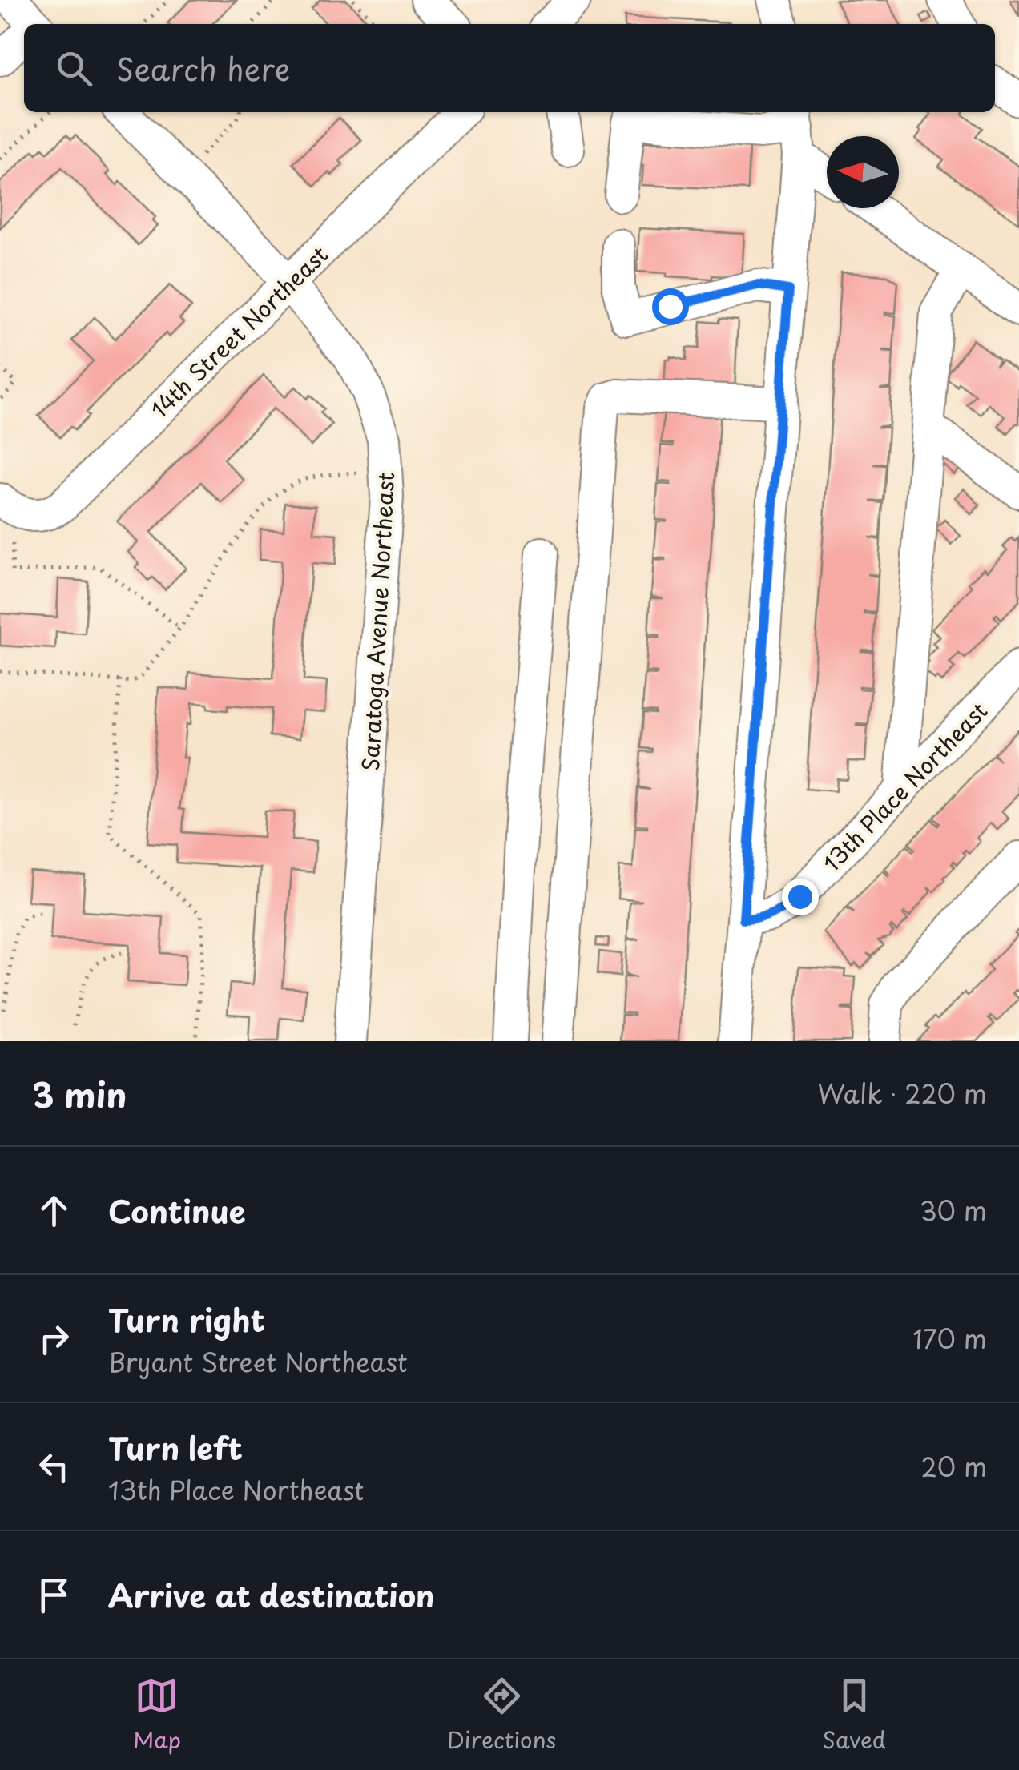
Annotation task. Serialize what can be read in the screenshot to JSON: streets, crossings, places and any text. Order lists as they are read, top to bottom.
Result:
{
  "streets": {
    "street": ["14th Street Northeast", "Saratoga Avenue Northeast", "13th Place Northeast"]
  },
  "crossings": [
    ["14th Street Northeast", "Saratoga Avenue Northeast"]
  ],
  "north": "left",
  "page": {
    "search": "Search here",
    "heading": ["3 min", "Walk · 220 m"],
    "list": [
      ["Continue", "30 m"],
      ["Turn right", "Bryant Street Northeast", "170 m"],
      ["Turn left", "13th Place Northeast", "20 m"],
      "Arrive at destination"
    ],
    "nav": ["Map", "Directions", "Saved"]
  }
}
